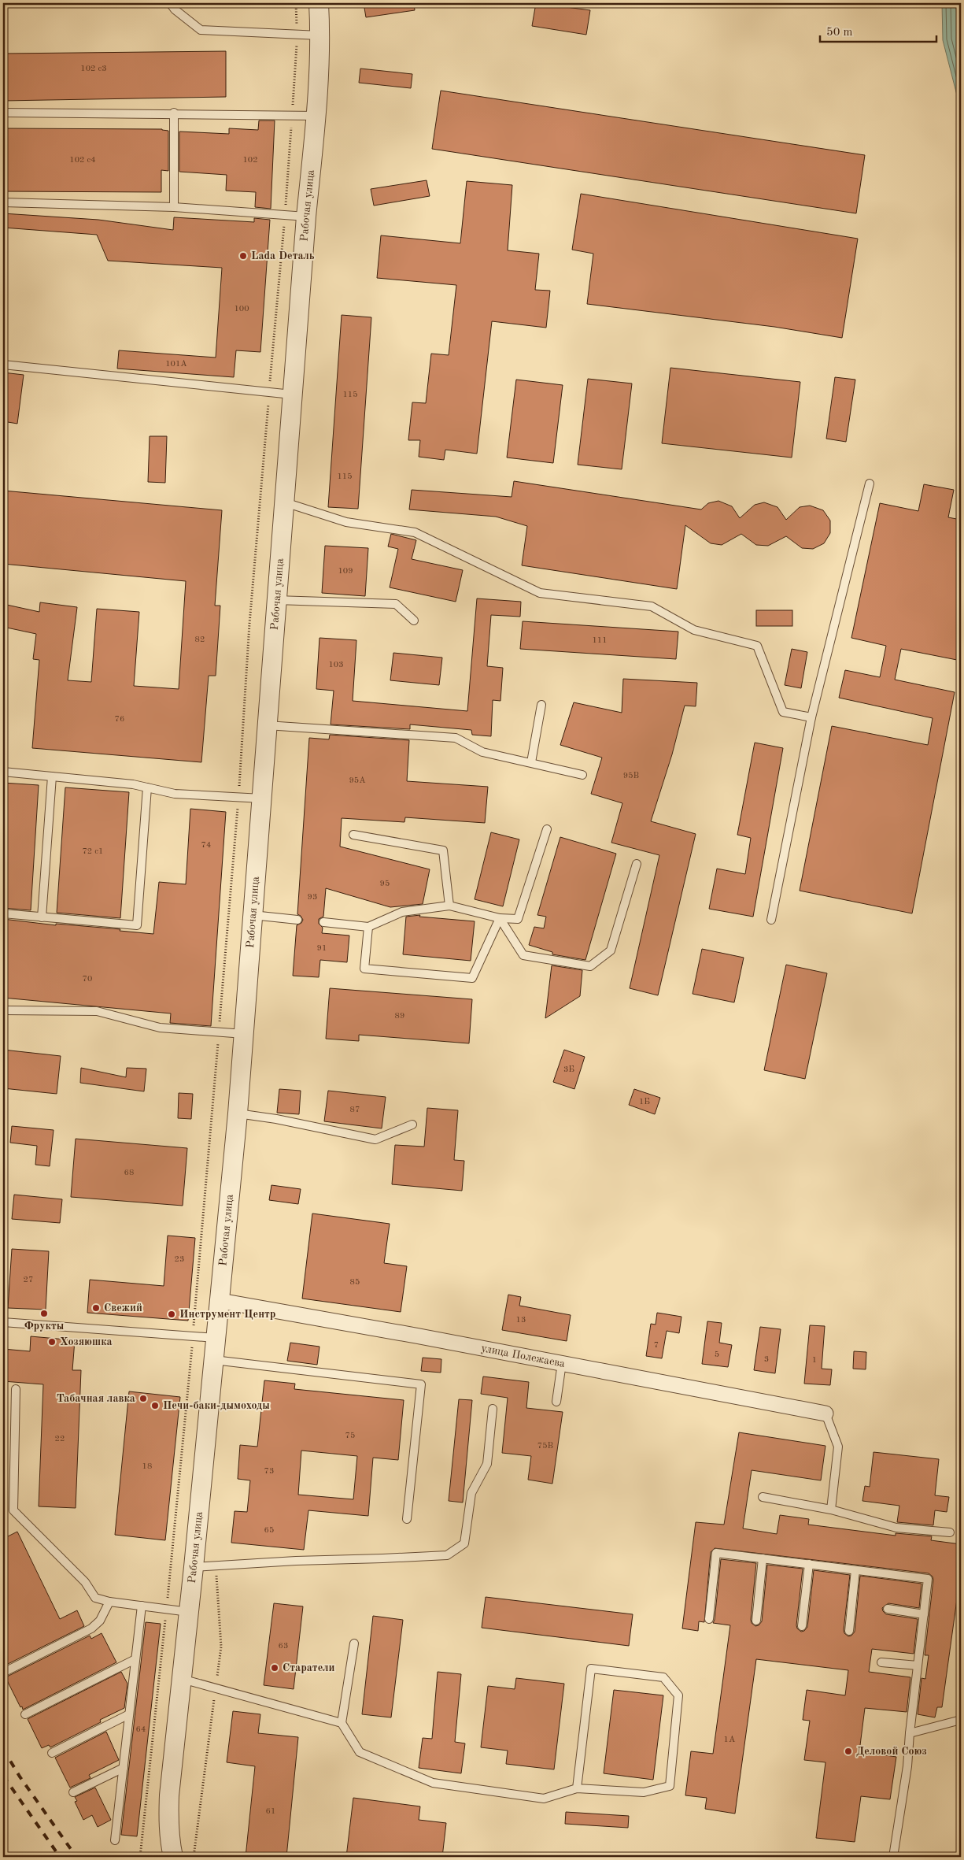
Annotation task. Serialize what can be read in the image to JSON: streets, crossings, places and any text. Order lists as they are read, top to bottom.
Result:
{
  "streets": {
    "street": ["Рабочая улица", "улица Полежаева"]
  },
  "crossings": [
    ["Рабочая улица", "улица Полежаева"]
  ],
  "places": [
    "Lada Dеталь",
    "Свежий",
    "Фрукты",
    "Инструмент Центр",
    "Хозяюшка",
    "Табачная лавка",
    "Печи-баки-дымоходы",
    "Старатели",
    "Деловой Союз"
  ],
  "house_numbers": [
    "102 с3",
    "102 с4",
    "102",
    "100",
    "101А",
    "115",
    "115",
    "109",
    "82",
    "111",
    "103",
    "76",
    "95В",
    "95А",
    "74",
    "72 с1",
    "95",
    "93",
    "91",
    "70",
    "89",
    "3Б",
    "1Б",
    "87",
    "68",
    "23",
    "27",
    "85",
    "13",
    "7",
    "5",
    "3",
    "1",
    "75",
    "22",
    "75В",
    "18",
    "73",
    "65",
    "63",
    "64",
    "1А",
    "61"
  ],
  "scale_bar": "50 m"
}
